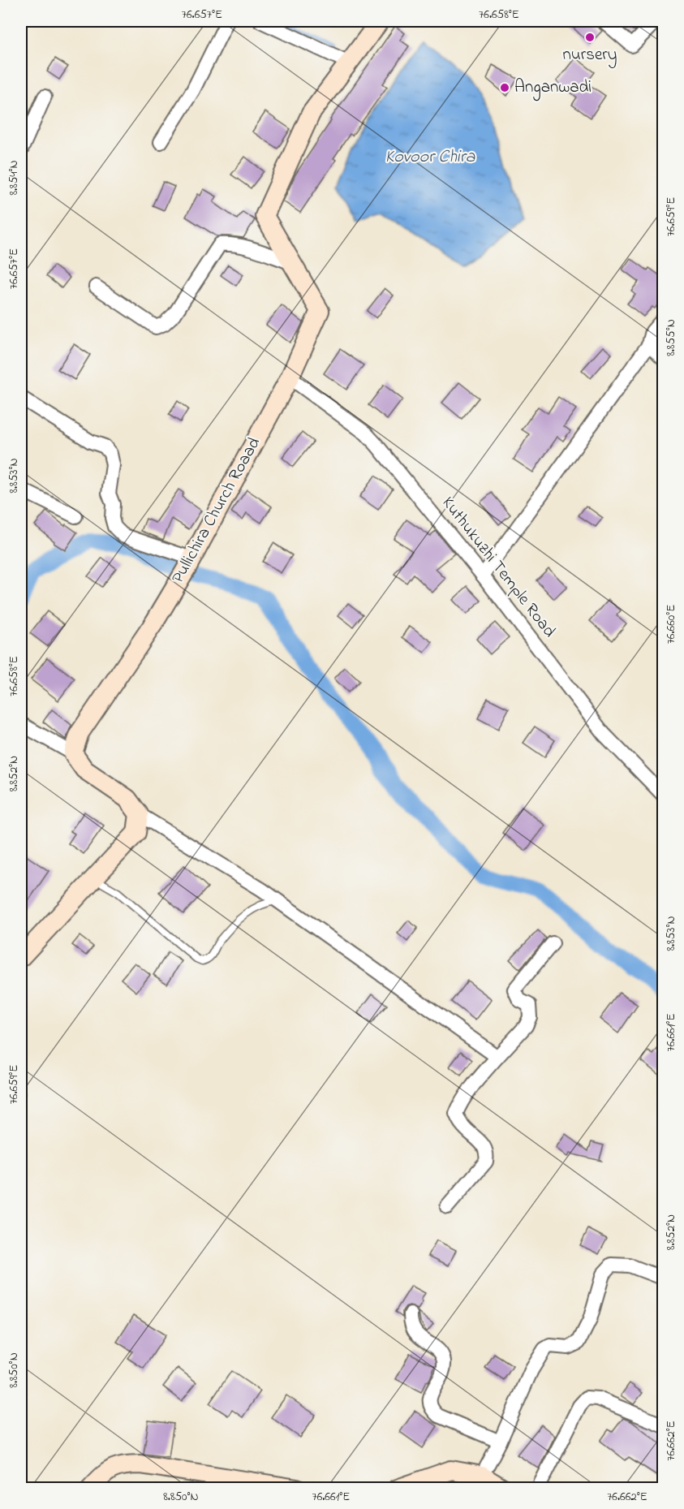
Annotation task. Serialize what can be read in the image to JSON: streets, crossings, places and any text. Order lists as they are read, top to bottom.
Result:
{
  "streets": {
    "main road": ["Pullichira Church Roaad"],
    "street": ["Kuthukuzhi Temple Road"]
  },
  "crossings": [
    ["Pullichira Church Roaad", "Kuthukuzhi Temple Road"]
  ],
  "water": ["Kovoor Chira"],
  "places": ["nursery", "Anganwadi"],
  "coordinates": [
    "76.657°E",
    "76.658°E",
    "8.854°N",
    "76.659°E",
    "8.855°N",
    "8.853°N",
    "76.660°E",
    "8.852°N",
    "76.661°E",
    "8.850°N",
    "76.662°E"
  ]
}
